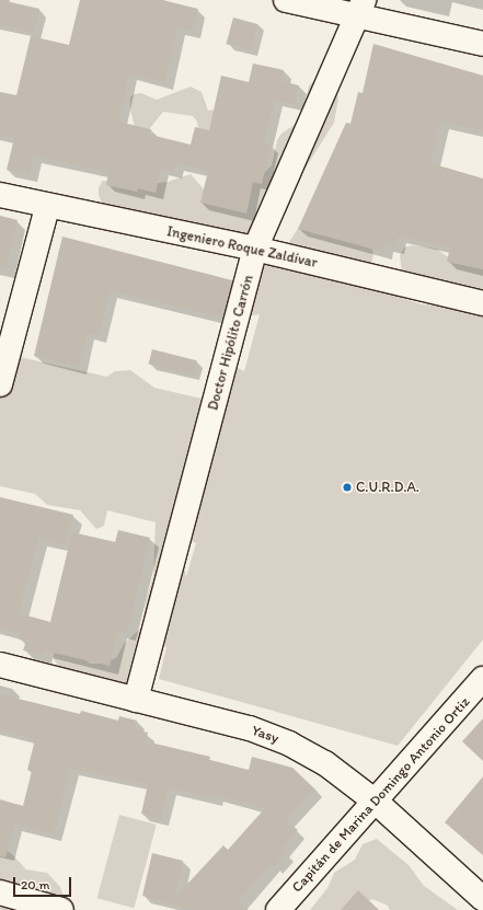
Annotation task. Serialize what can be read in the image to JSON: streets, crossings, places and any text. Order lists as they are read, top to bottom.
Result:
{
  "streets": {
    "street": [
      "Ingeniero Roque Zaldívar",
      "Doctor Hipólito Carrón",
      "Yasy",
      "Capitán de Marina Domingo Antonio Ortiz"
    ]
  },
  "crossings": [
    ["Ingeniero Roque Zaldívar", "Doctor Hipólito Carrón"],
    ["Doctor Hipólito Carrón", "Yasy"],
    ["Yasy", "Capitán de Marina Domingo Antonio Ortiz"]
  ],
  "places": ["C.U.R.D.A."],
  "scale_bar": "20 m"
}
